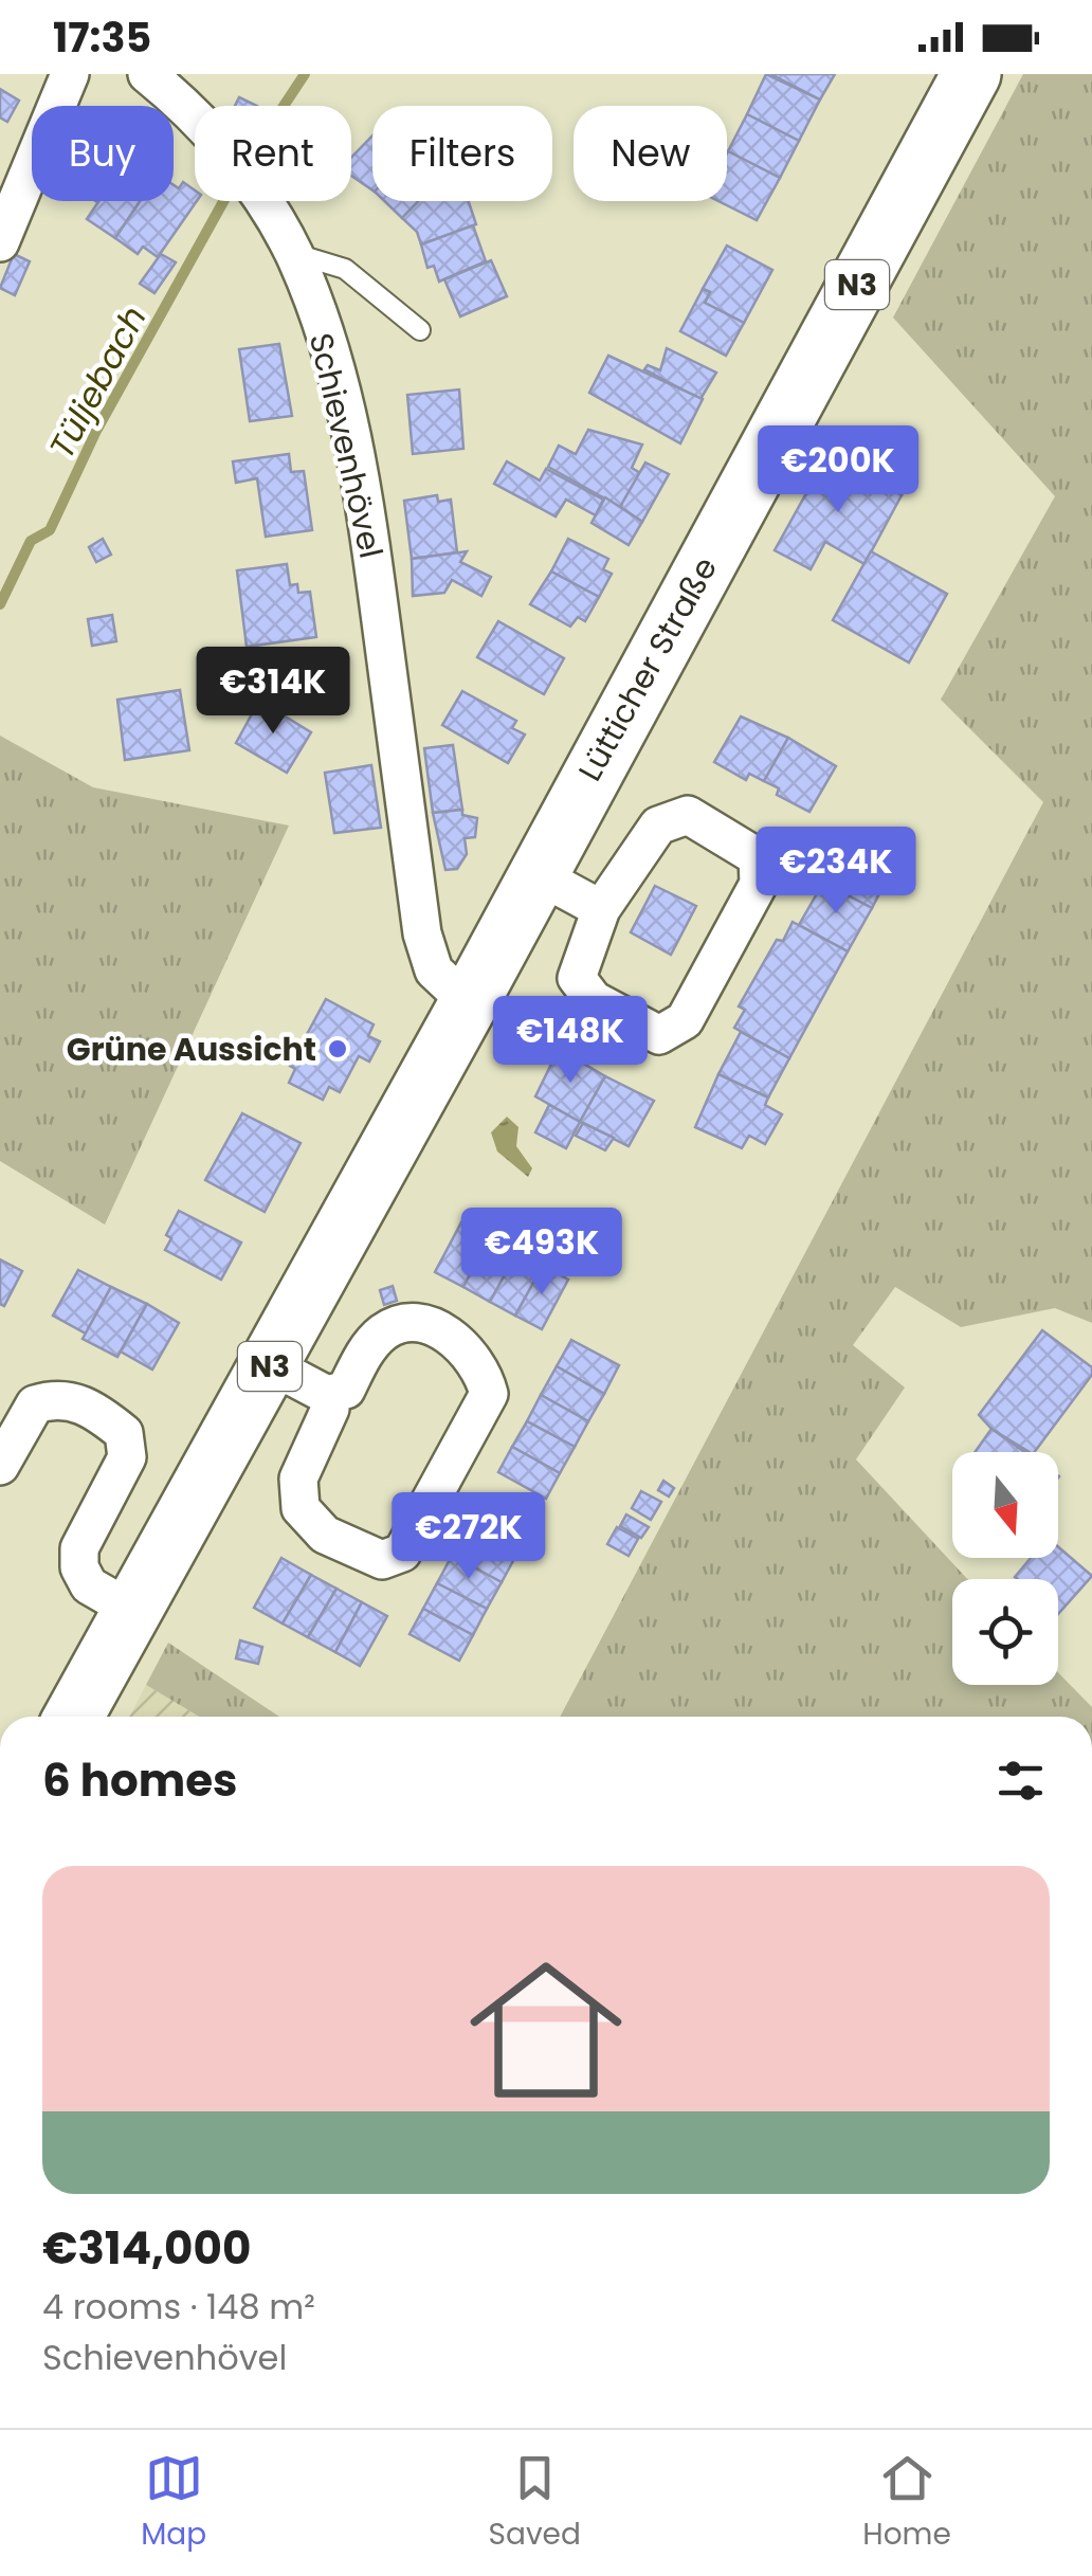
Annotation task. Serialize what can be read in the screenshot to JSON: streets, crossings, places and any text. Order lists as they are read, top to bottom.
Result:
{
  "streets": {
    "main road": ["N3", "Lütticher Straße"],
    "street": ["Schievenhövel"]
  },
  "crossings": [
    ["Schievenhövel", "Lütticher Straße"]
  ],
  "water": ["Tüljebach"],
  "places": ["Grüne Aussicht"],
  "north": "bottom",
  "page": {
    "status": "17:35",
    "chip": [
      "Buy",
      "Rent",
      "Filters",
      "New"
    ],
    "price": [
      "€200K",
      "€314K",
      "€234K",
      "€148K",
      "€493K",
      "€272K"
    ],
    "heading": "6 homes",
    "list": [
      {
        "name": "€314,000",
        "note": "4 rooms · 148 m² · Schievenhövel"
      }
    ],
    "tabs": ["Map", "Saved", "Home"]
  }
}
